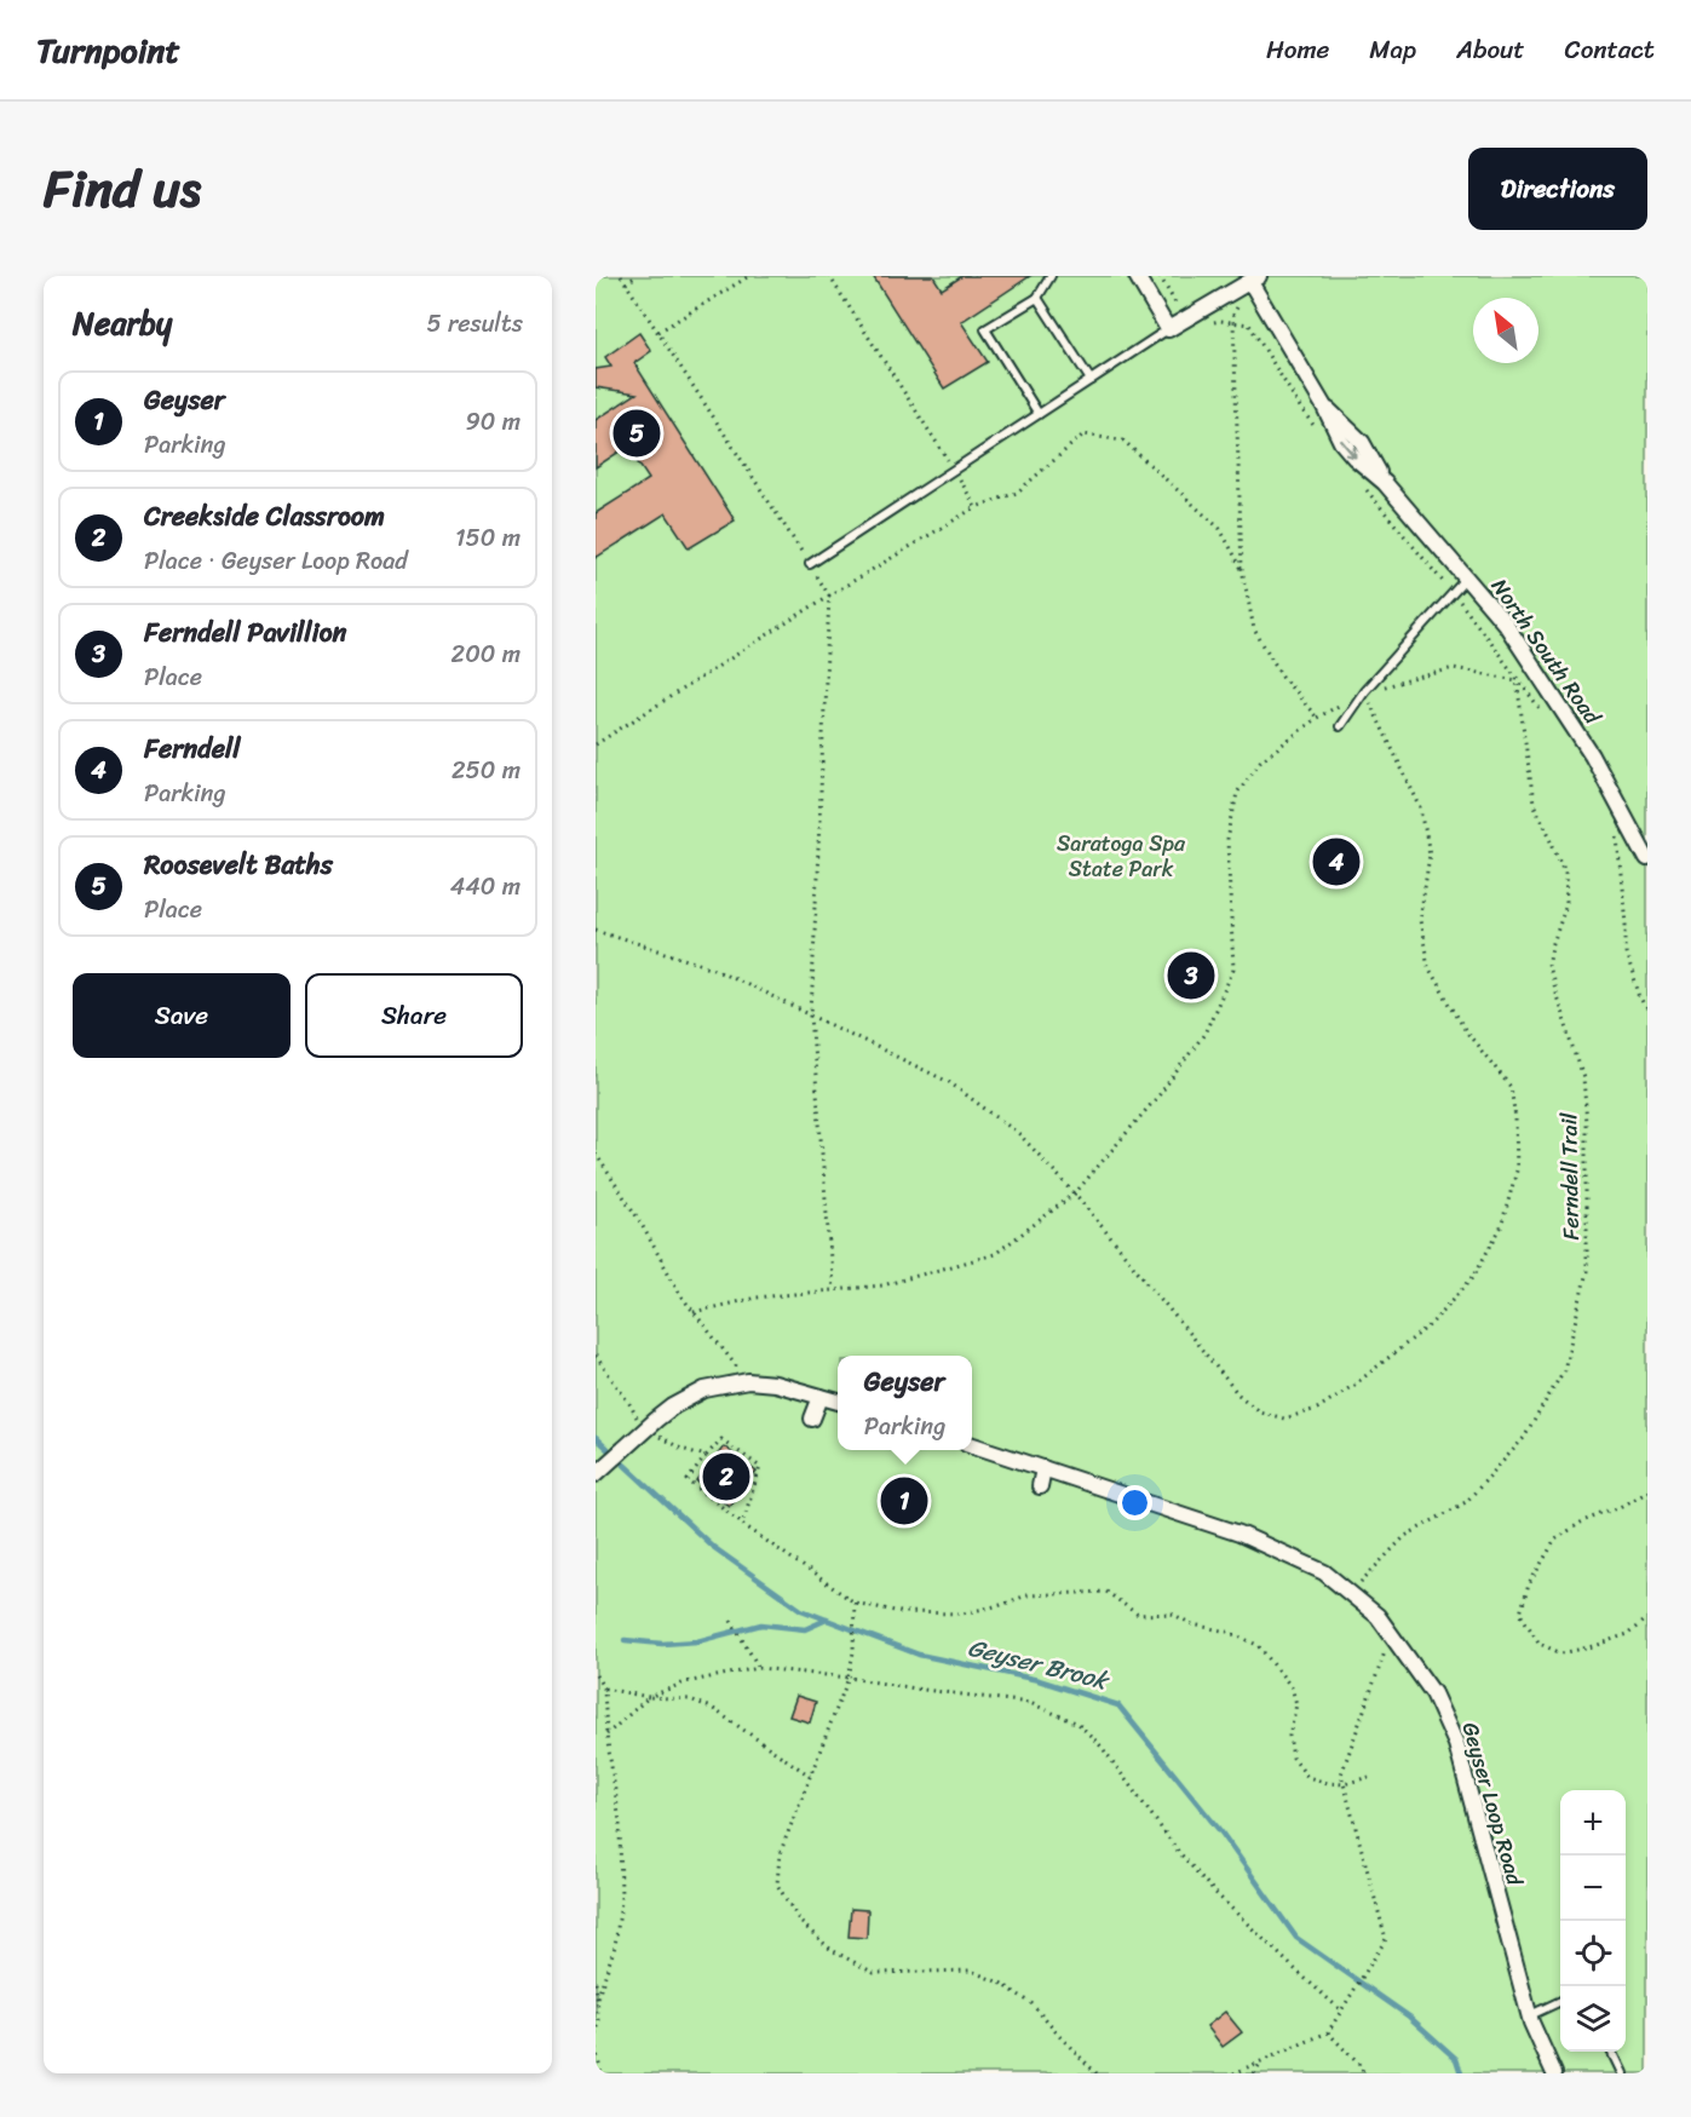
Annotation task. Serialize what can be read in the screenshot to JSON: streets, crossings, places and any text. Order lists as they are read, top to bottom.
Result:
{
  "streets": {
    "street": ["North South Road", "Geyser Loop Road"],
    "path": ["Ferndell Trail"]
  },
  "crossings": [
    ["Ferndell Trail", "Geyser Loop Road"]
  ],
  "water": ["Geyser Brook"],
  "parks": ["Saratoga Spa State Park"],
  "north": "top left",
  "page": {
    "header": "Turnpoint",
    "nav": [
      "Home",
      "Map",
      "About",
      "Contact"
    ],
    "title": "Find us",
    "buttons": [
      "Directions",
      ["Save", "Share"]
    ],
    "heading": ["Nearby", "5 results"],
    "list": [
      {
        "mark": "1",
        "name": "Geyser",
        "note": "Parking",
        "value": "90 m"
      },
      {
        "mark": "2",
        "name": "Creekside Classroom",
        "note": "Place · Geyser Loop Road",
        "value": "150 m"
      },
      {
        "mark": "3",
        "name": "Ferndell Pavillion",
        "note": "Place",
        "value": "200 m"
      },
      {
        "mark": "4",
        "name": "Ferndell",
        "note": "Parking",
        "value": "250 m"
      },
      {
        "mark": "5",
        "name": "Roosevelt Baths",
        "note": "Place",
        "value": "440 m"
      }
    ],
    "pins": [
      "5",
      "4",
      "3",
      "2",
      "1"
    ],
    "popup": ["Geyser", "Parking"],
    "map_buttons": ["+", "−"]
  }
}
